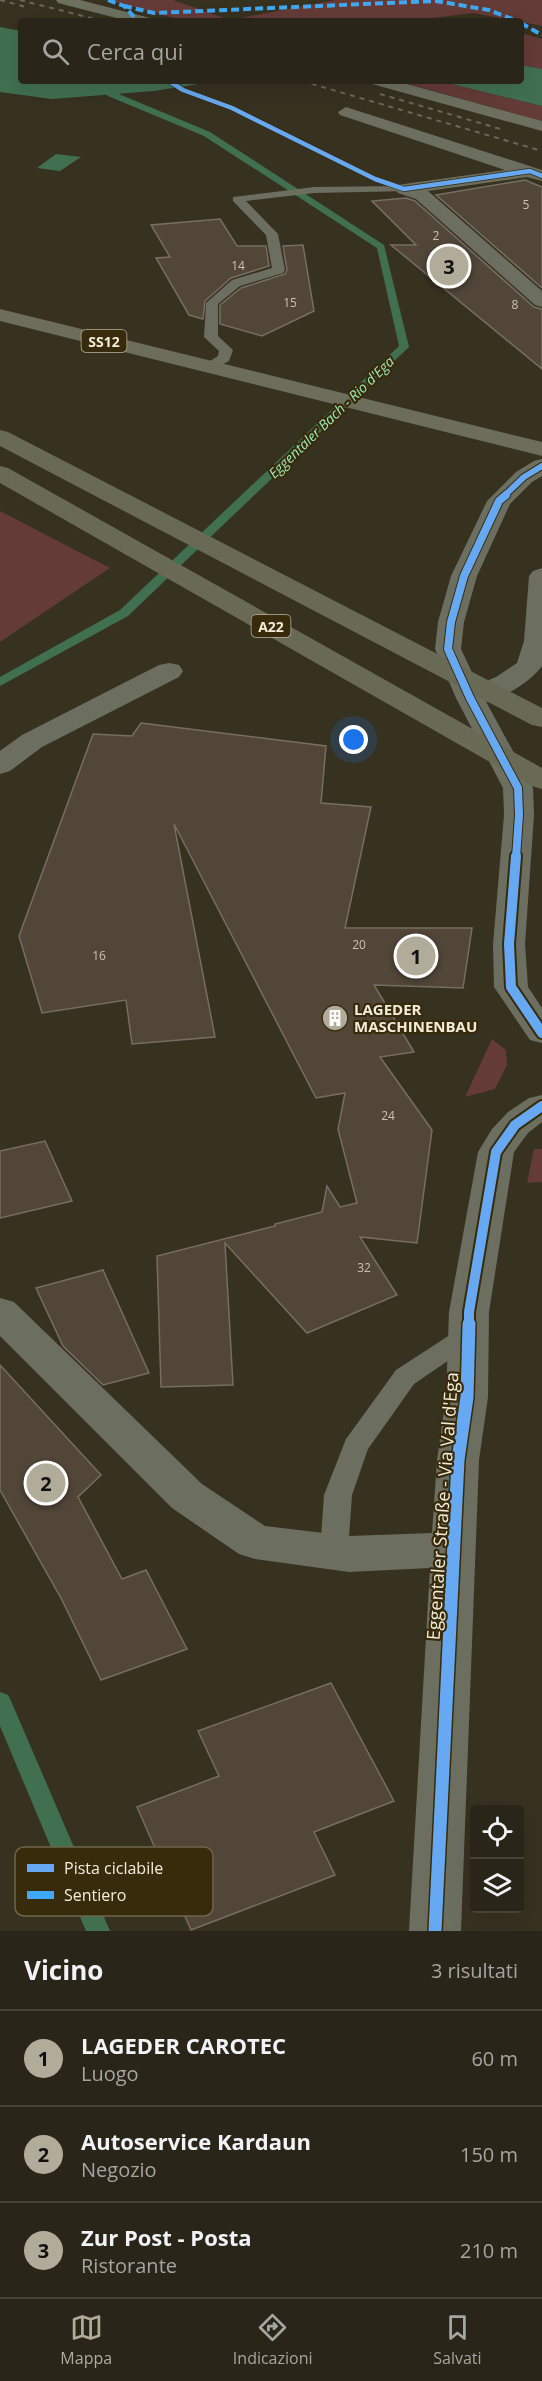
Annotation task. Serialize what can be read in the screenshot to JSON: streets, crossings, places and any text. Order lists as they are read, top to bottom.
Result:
{
  "streets": {
    "highway": ["A22"],
    "main road": ["SS12"],
    "street": ["Eggentaler Straße - Via Val d'Ega"]
  },
  "water": ["Eggentaler Bach - Rio d'Ega"],
  "places": {
    "building": ["LAGEDER MASCHINENBAU"]
  },
  "house_numbers": [
    "5",
    "2",
    "14",
    "15",
    "8",
    "20",
    "16",
    "24",
    "32"
  ],
  "legend": ["Pista ciclabile", "Sentiero"],
  "page": {
    "search": "Cerca qui",
    "pins": ["3", "1", "2"],
    "heading": ["Vicino", "3 risultati"],
    "list": [
      {
        "mark": "1",
        "name": "LAGEDER CAROTEC",
        "note": "Luogo",
        "value": "60 m"
      },
      {
        "mark": "2",
        "name": "Autoservice Kardaun",
        "note": "Negozio",
        "value": "150 m"
      },
      {
        "mark": "3",
        "name": "Zur Post - Posta",
        "note": "Ristorante",
        "value": "210 m"
      }
    ],
    "nav": ["Mappa", "Indicazioni", "Salvati"]
  }
}
